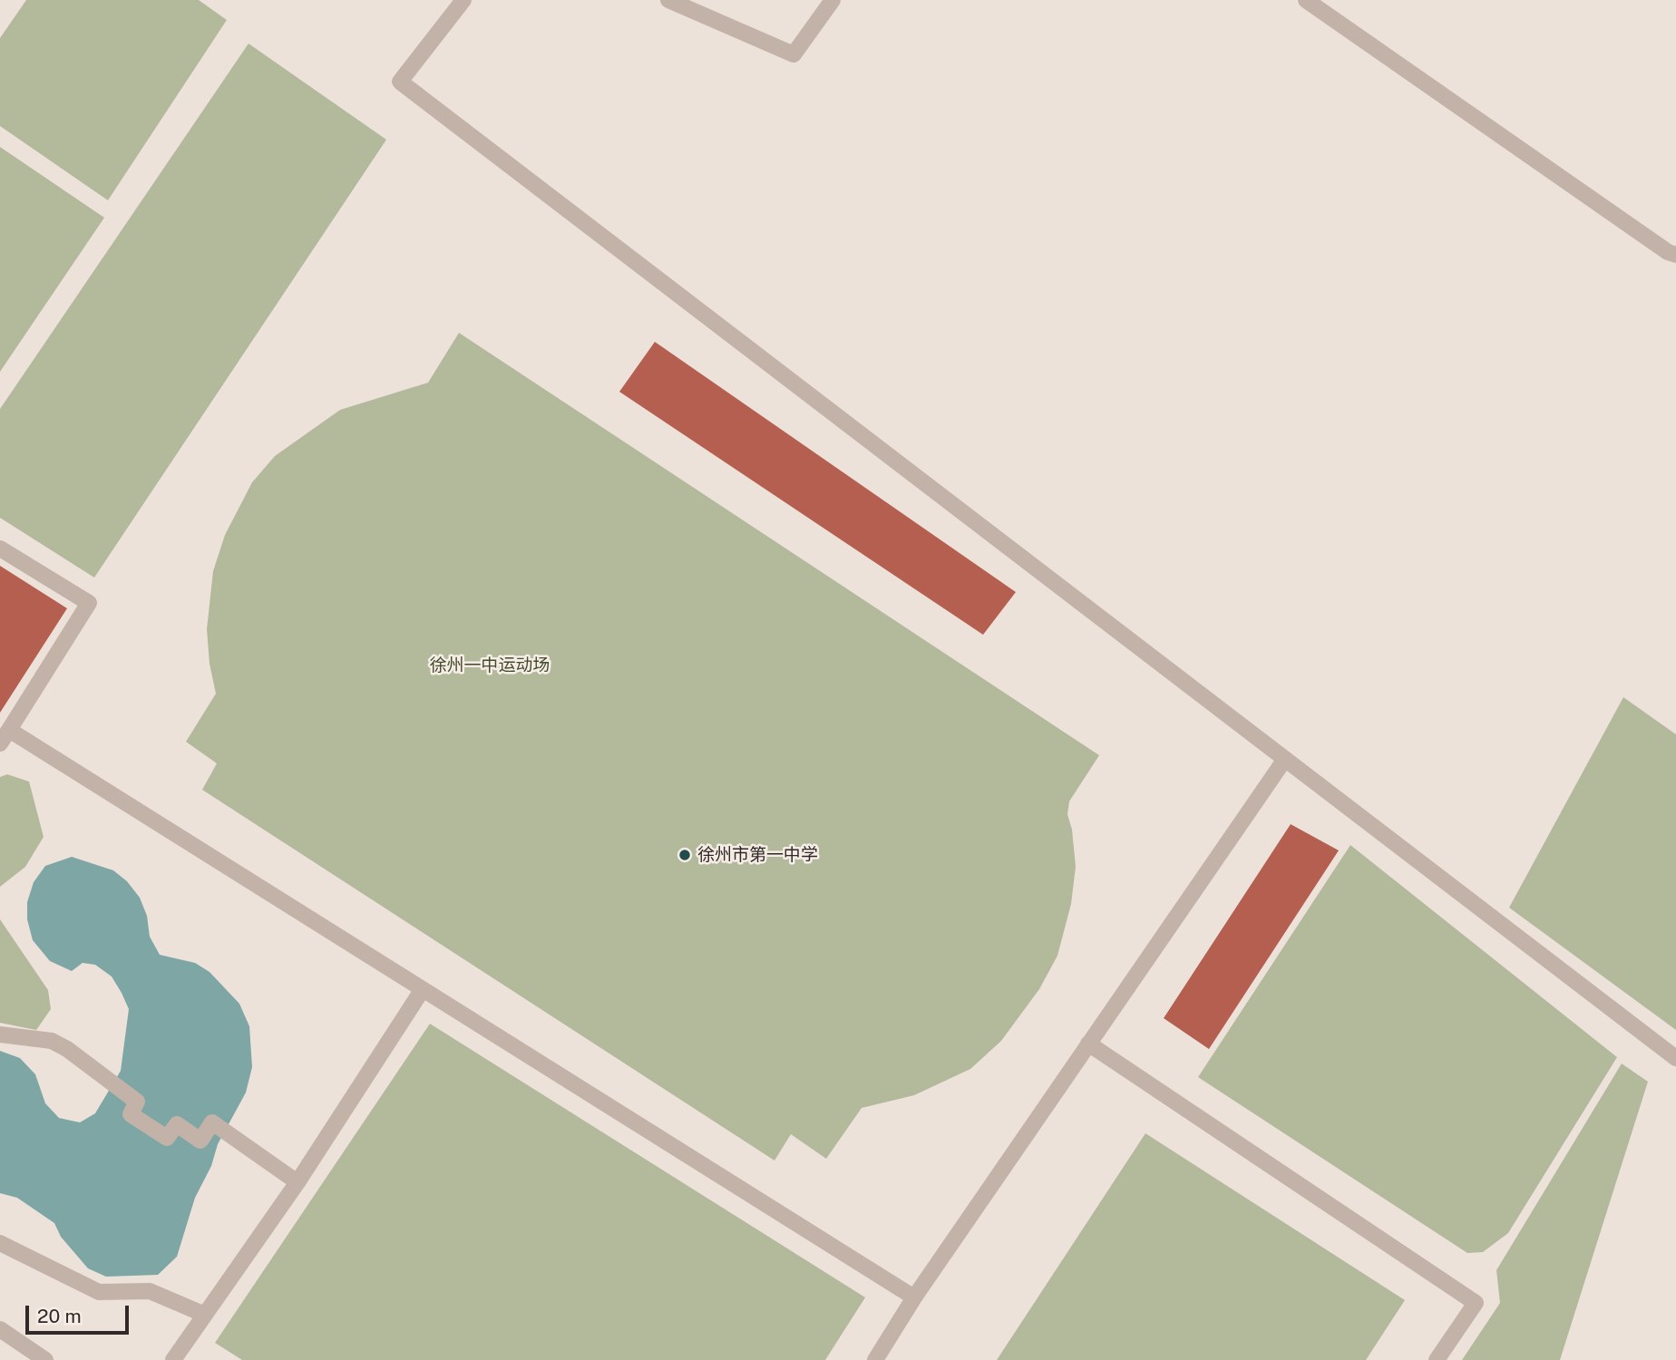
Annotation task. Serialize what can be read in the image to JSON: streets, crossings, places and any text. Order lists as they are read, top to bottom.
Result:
{
  "parks": ["徐州一中运动场"],
  "places": ["徐州市第一中学"],
  "scale_bar": "20 m"
}
